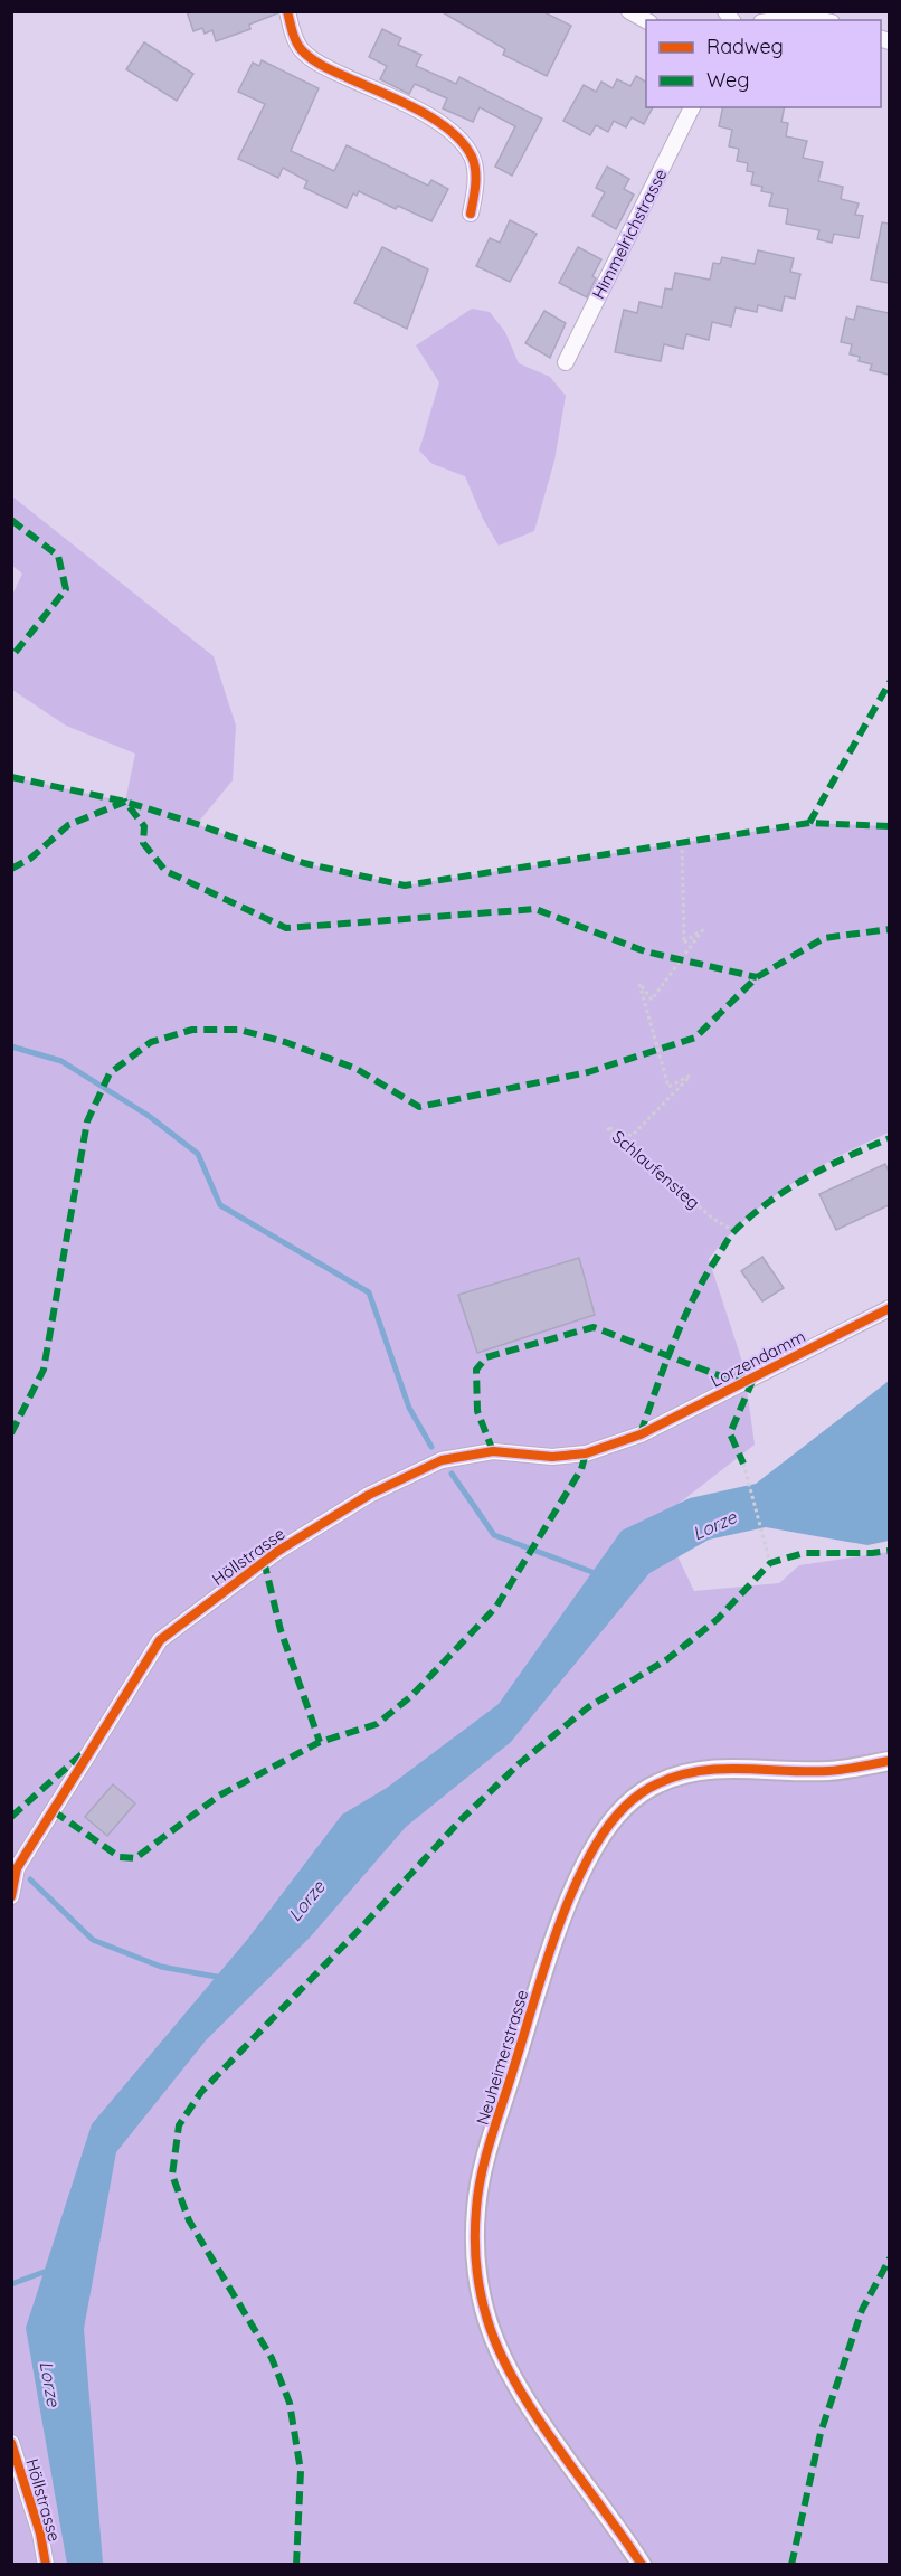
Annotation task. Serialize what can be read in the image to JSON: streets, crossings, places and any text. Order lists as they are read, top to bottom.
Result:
{
  "streets": {
    "street": [
      "Himmelrichstrasse",
      "Lorzendamm",
      "Höllstrasse",
      "Neuheimerstrasse"
    ],
    "path": ["Schlaufensteg"]
  },
  "crossings": [
    ["Lorzendamm", "Höllstrasse"]
  ],
  "water": ["Lorze"],
  "legend": ["Radweg", "Weg"]
}
